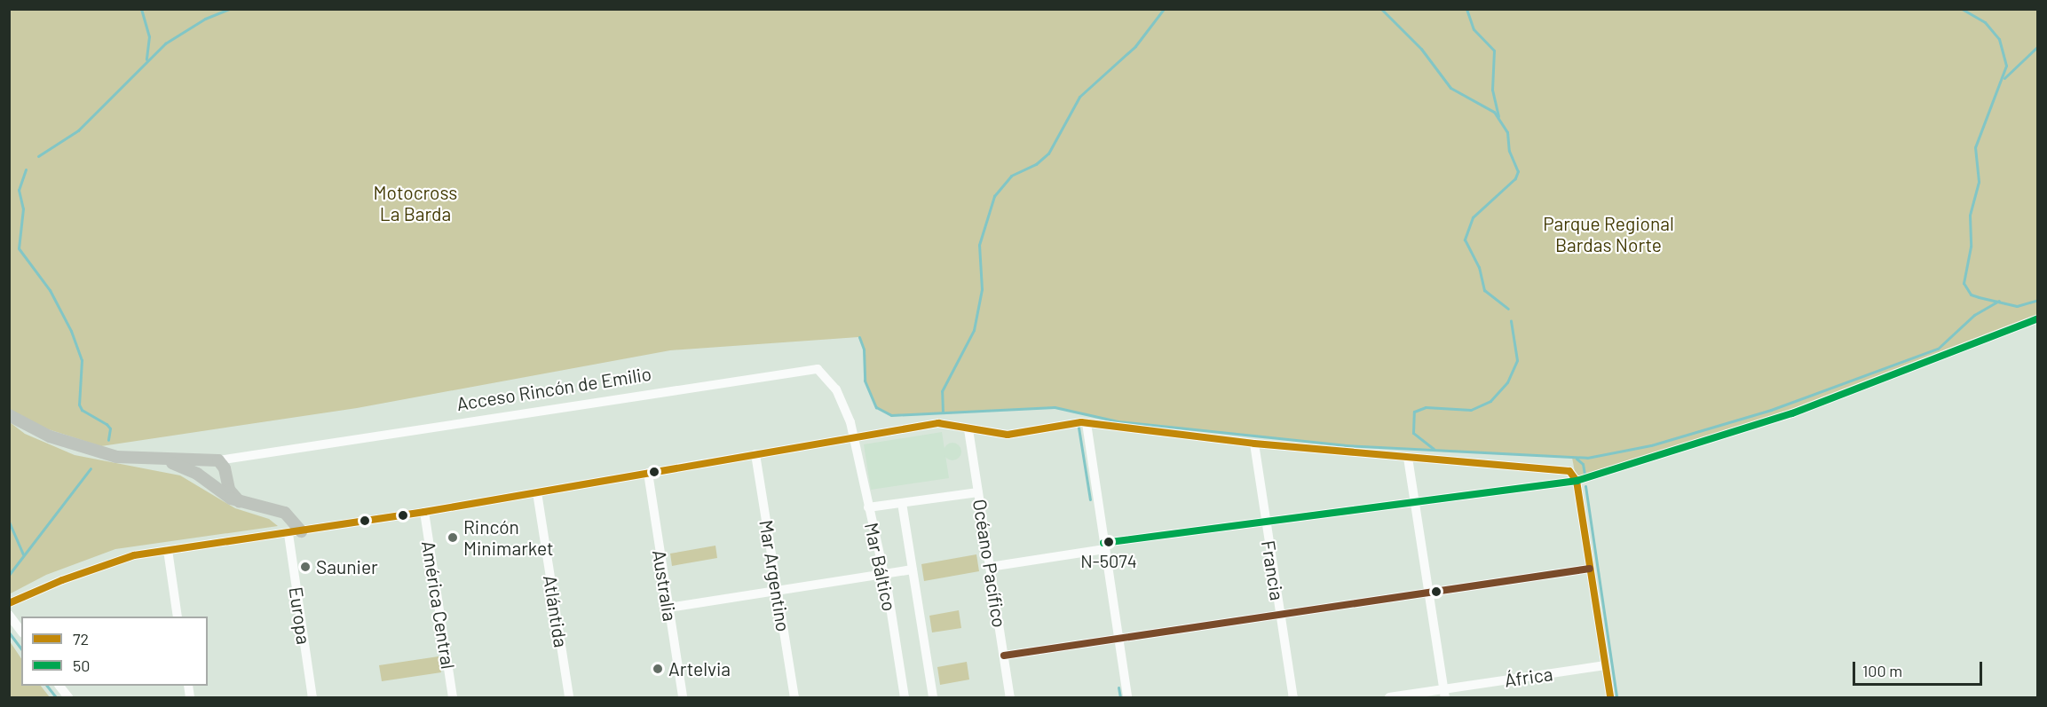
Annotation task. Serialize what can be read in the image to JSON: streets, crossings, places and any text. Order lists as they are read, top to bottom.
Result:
{
  "streets": {
    "main road": ["Acceso Rincón de Emilio"],
    "street": [
      "Océano Pacífico",
      "Mar Báltico",
      "Francia",
      "Mar Argentino",
      "Australia",
      "América Central",
      "Atlántida",
      "Europa",
      "África"
    ]
  },
  "crossings": [
    ["Acceso Rincón de Emilio", "Mar Báltico"],
    ["Acceso Rincón de Emilio", "Europa"]
  ],
  "parks": ["Motocross La Barda", "Parque Regional Bardas Norte"],
  "places": [
    "Rincón Minimarket",
    "N-5074",
    "Saunier",
    "Artelvia"
  ],
  "lines": ["transit line 50", "transit line 72"],
  "legend": ["72", "50"],
  "scale_bar": "100 m"
}
